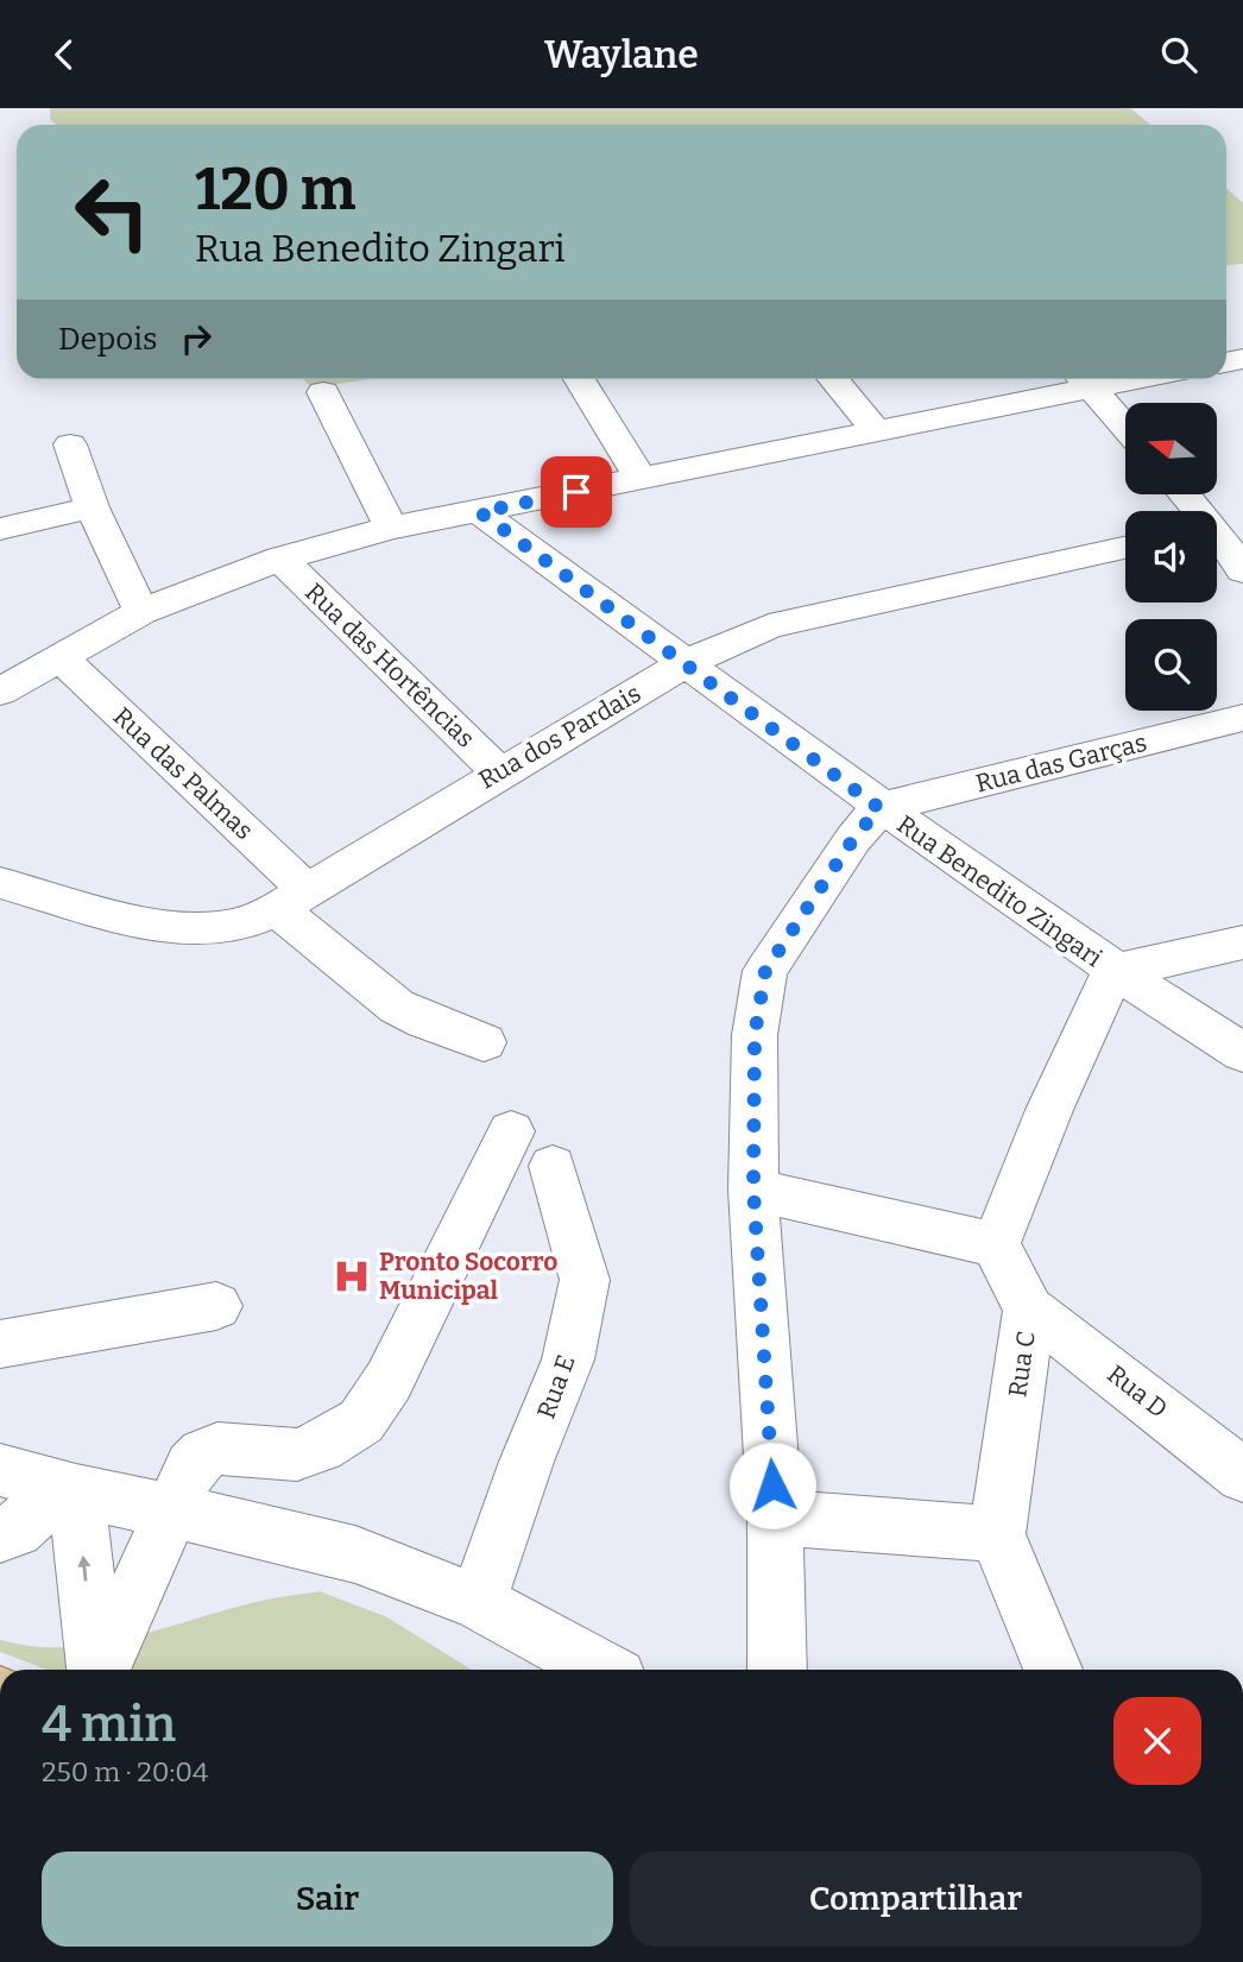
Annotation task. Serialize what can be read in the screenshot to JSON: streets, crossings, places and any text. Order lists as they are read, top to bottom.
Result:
{
  "streets": {
    "street": [
      "Rua das Hortências",
      "Rua dos Pardais",
      "Rua das Garças",
      "Rua das Palmas",
      "Rua Benedito Zingari",
      "Rua C",
      "Rua E",
      "Rua D"
    ]
  },
  "crossings": [
    ["Rua das Hortências", "Rua dos Pardais"],
    ["Rua dos Pardais", "Rua das Palmas"],
    ["Rua dos Pardais", "Rua Benedito Zingari"],
    ["Rua das Garças", "Rua Benedito Zingari"],
    ["Rua C", "Rua D"]
  ],
  "places": {
    "hospital": ["Pronto Socorro Municipal"]
  },
  "north": "left",
  "page": {
    "header": "Waylane",
    "turn": ["120 m", "Rua Benedito Zingari"],
    "then": "Depois",
    "heading": ["4 min", "250 m · 20:04"],
    "buttons": ["Sair", "Compartilhar"]
  }
}
